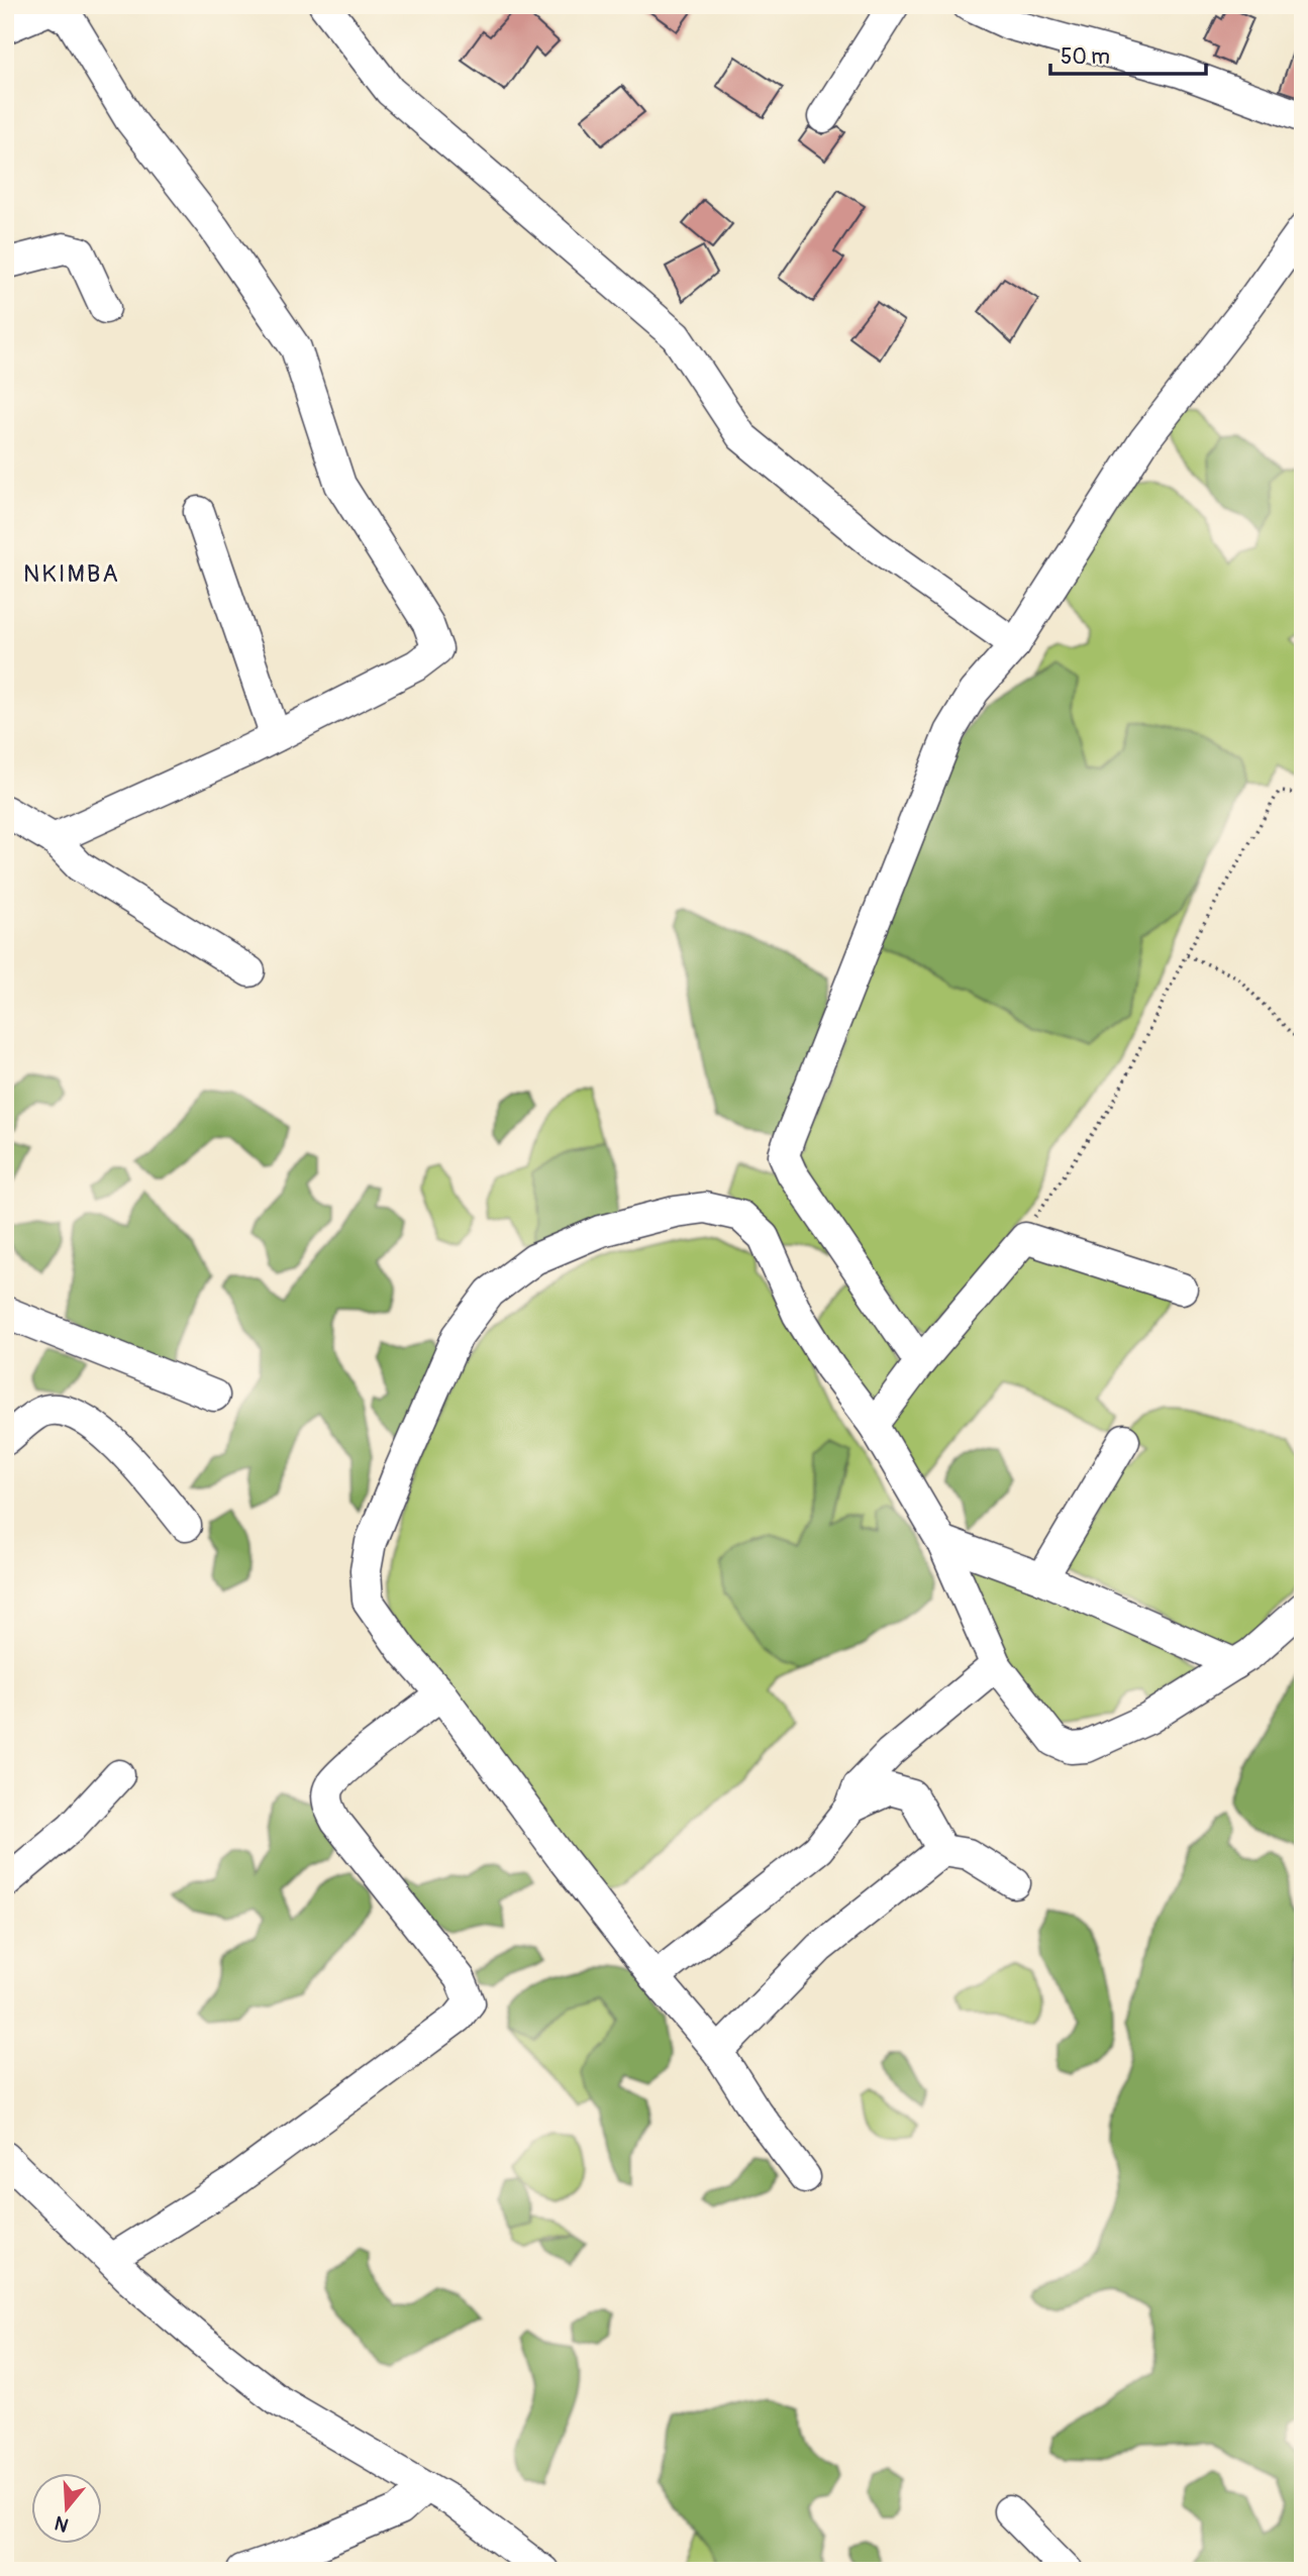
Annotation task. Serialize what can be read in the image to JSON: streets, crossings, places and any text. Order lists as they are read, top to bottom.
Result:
{
  "districts": ["NKIMBA"],
  "scale_bar": "50 m",
  "north": "bottom"
}
